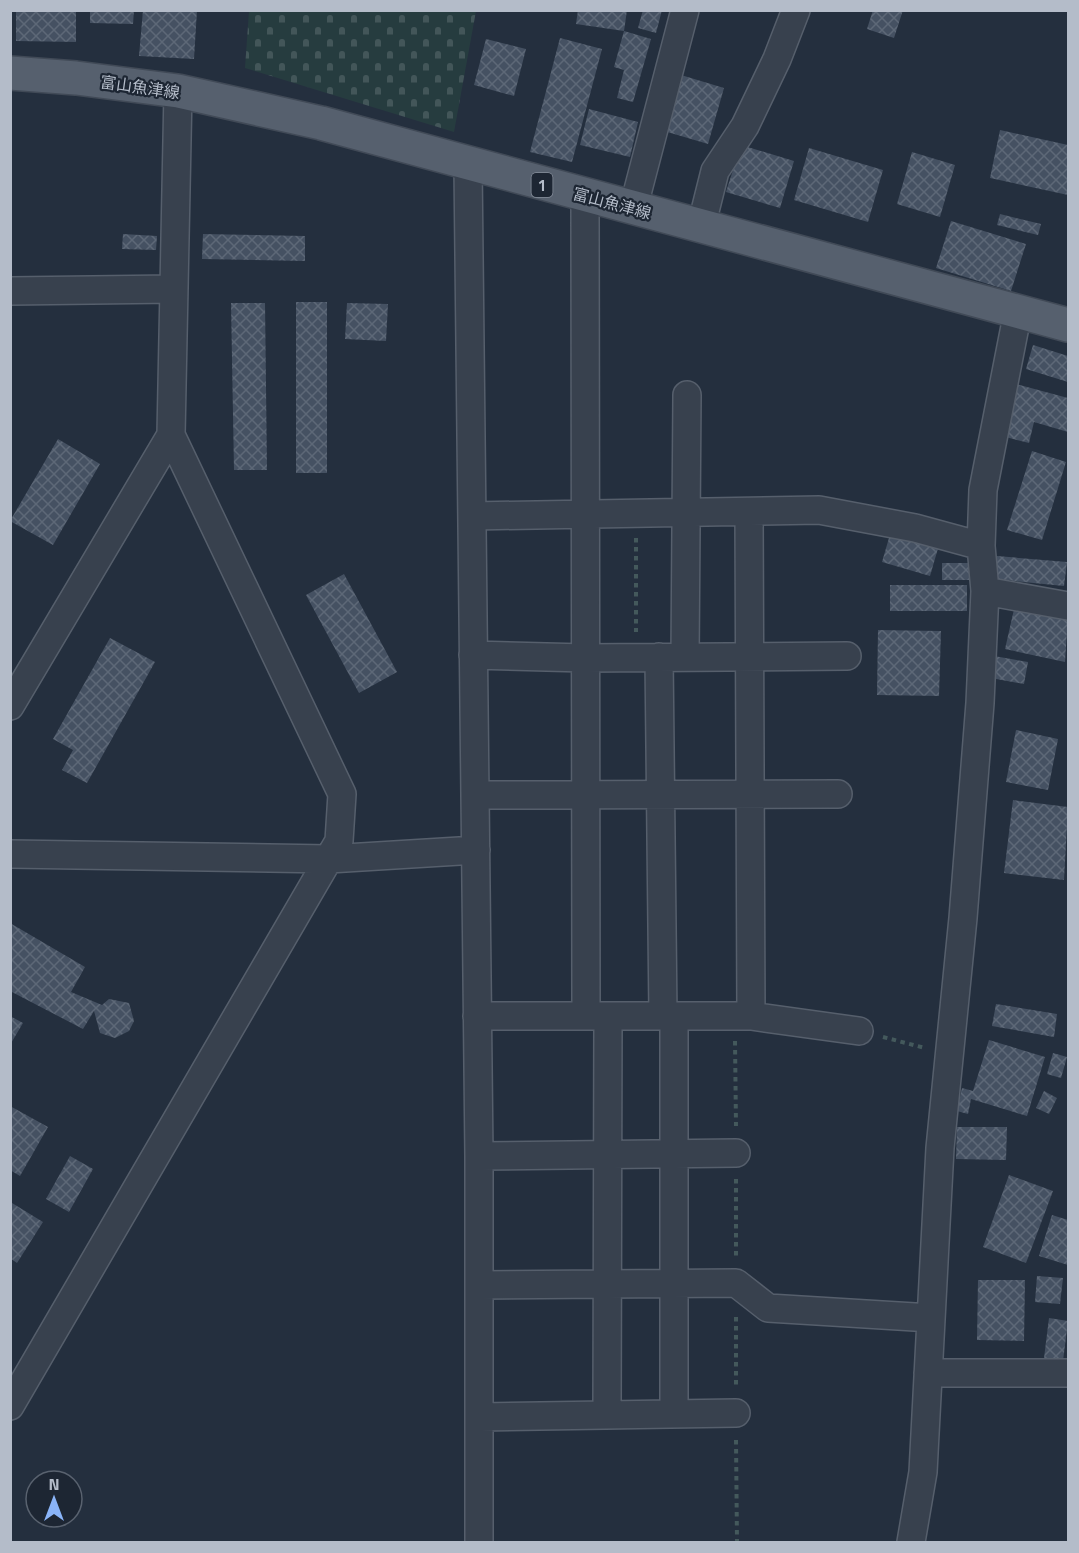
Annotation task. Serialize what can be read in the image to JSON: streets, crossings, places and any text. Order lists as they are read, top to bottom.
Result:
{
  "streets": {
    "main road": ["富山魚津線", "1"]
  },
  "north": "top"
}
